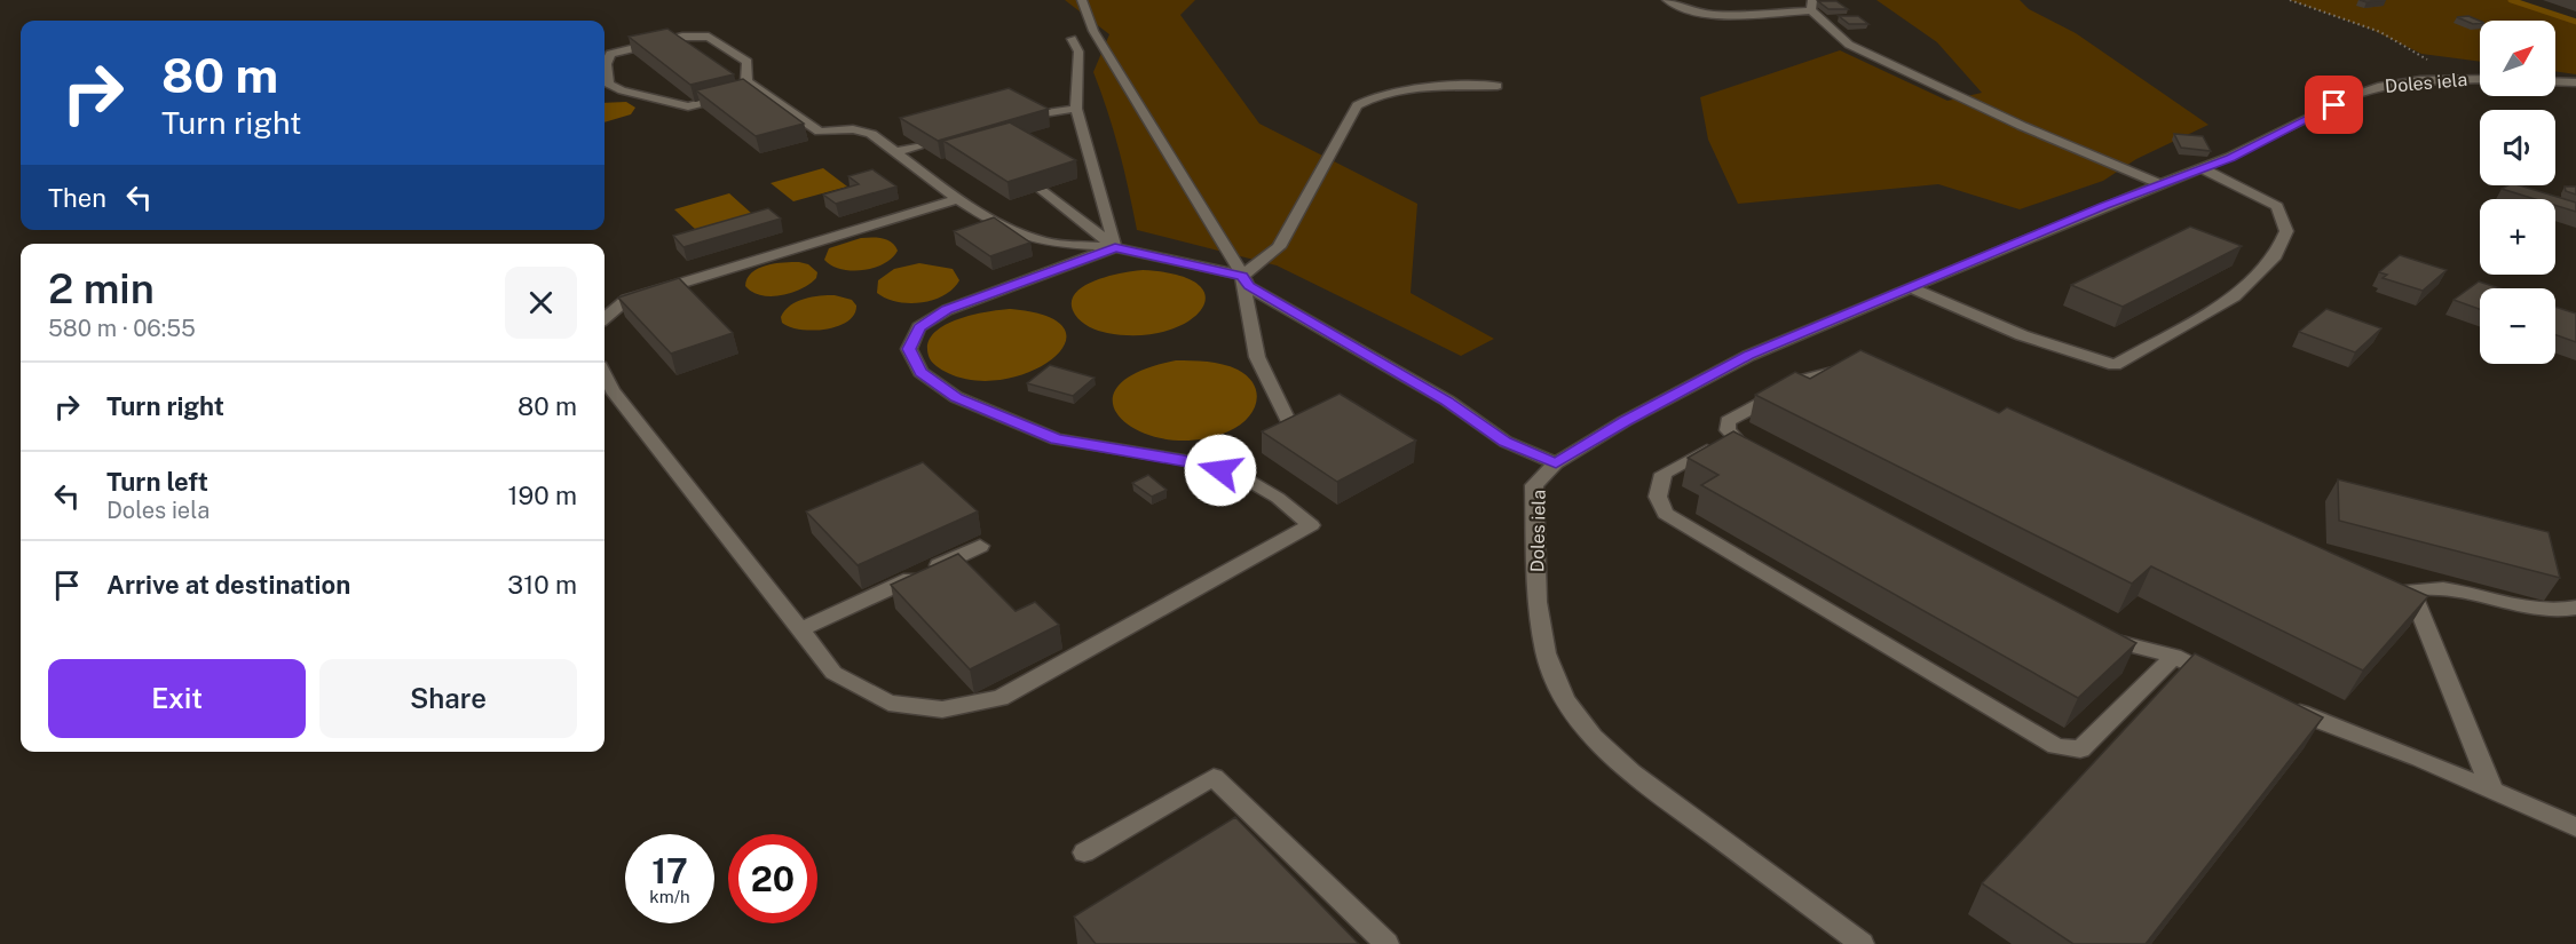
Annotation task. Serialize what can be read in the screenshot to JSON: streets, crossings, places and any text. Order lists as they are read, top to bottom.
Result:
{
  "streets": {
    "street": ["Doles iela"]
  },
  "north": "top right",
  "page": {
    "map_buttons": ["+", "−"],
    "turn": ["80 m", "Turn right"],
    "then": "Then",
    "heading": ["2 min", "580 m · 06:55"],
    "list": [
      {
        "name": "Turn right",
        "value": "80 m"
      },
      {
        "name": "Turn left",
        "note": "Doles iela",
        "value": "190 m"
      },
      {
        "name": "Arrive at destination",
        "value": "310 m"
      }
    ],
    "buttons": ["Exit", "Share"],
    "speed": "17 km/h",
    "limit": "20"
  }
}
